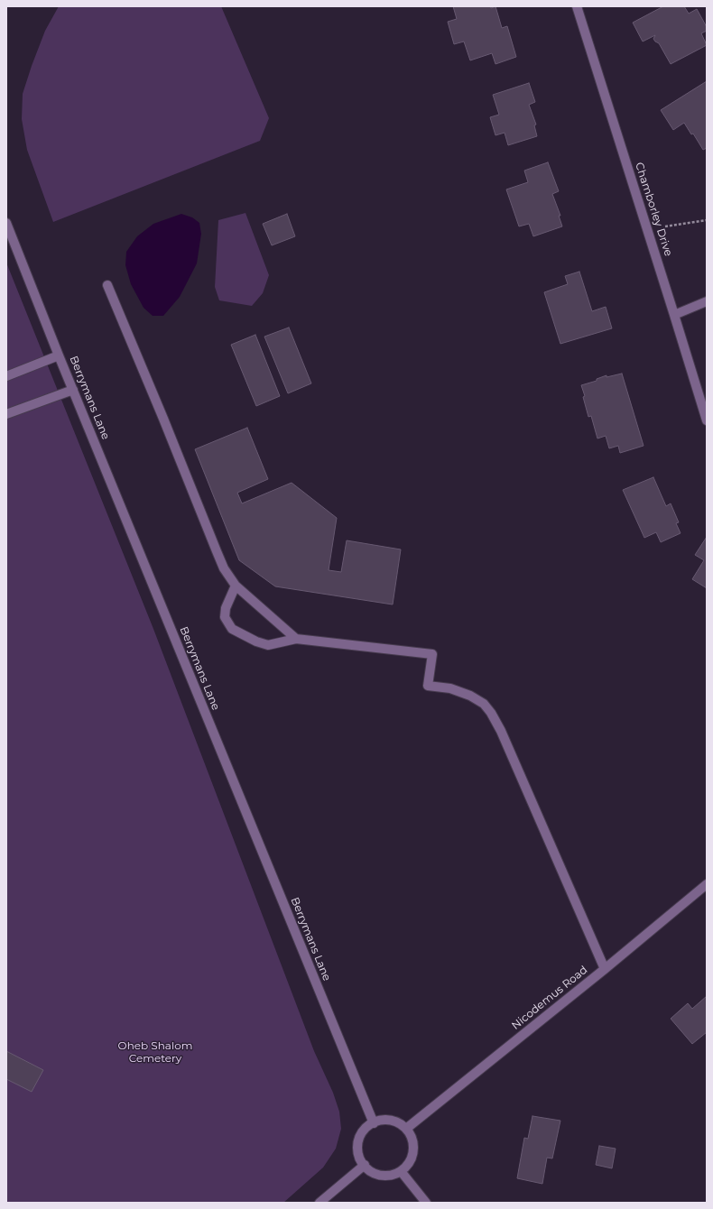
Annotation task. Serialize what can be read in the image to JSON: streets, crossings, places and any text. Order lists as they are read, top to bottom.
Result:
{
  "streets": {
    "street": ["Chamborley Drive", "Berrymans Lane", "Nicodemus Road"]
  },
  "crossings": [
    ["Berrymans Lane", "Nicodemus Road"]
  ],
  "parks": ["Oheb Shalom Cemetery"]
}
